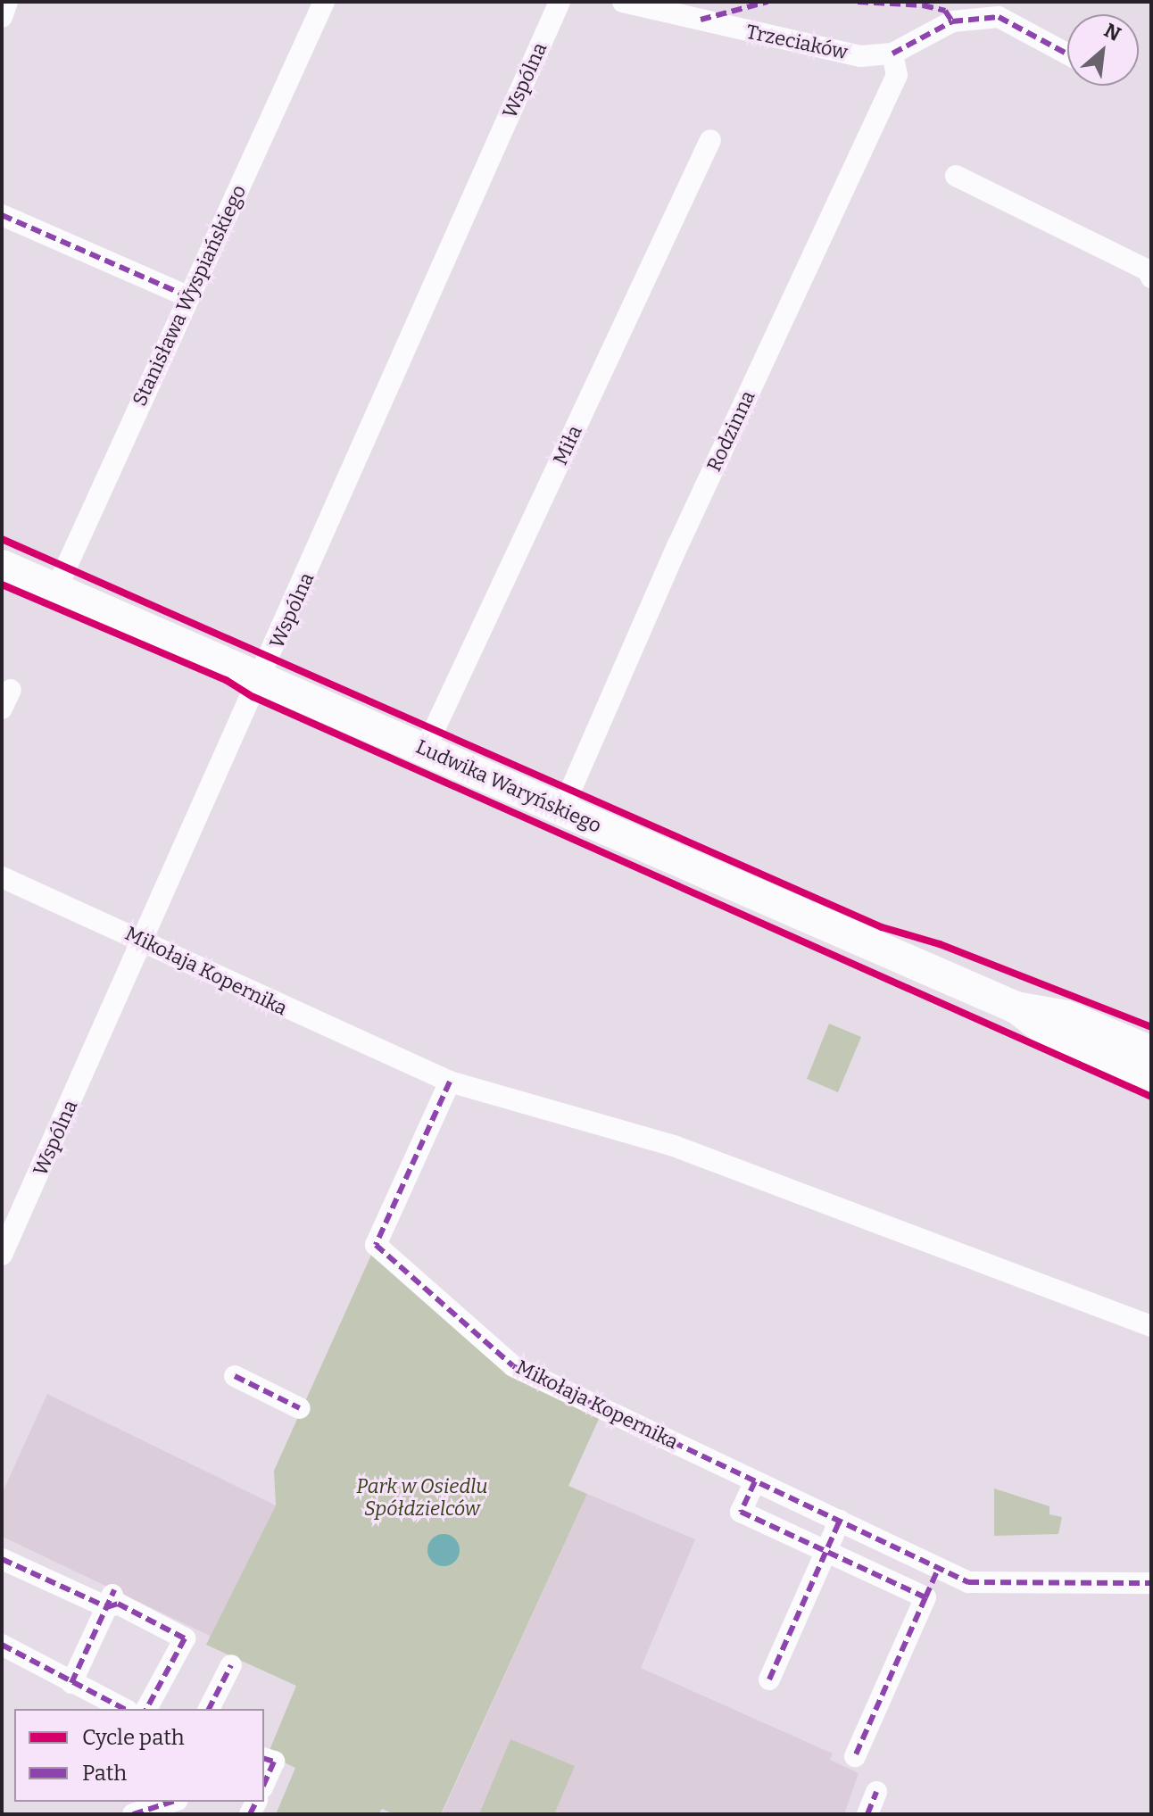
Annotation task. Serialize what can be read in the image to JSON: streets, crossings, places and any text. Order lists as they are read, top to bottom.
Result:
{
  "streets": {
    "main road": ["Ludwika Waryńskiego"],
    "street": [
      "Trzeciaków",
      "Wspólna",
      "Stanisława Wyspiańskiego",
      "Rodzinna",
      "Miła",
      "Mikołaja Kopernika"
    ]
  },
  "crossings": [
    ["Trzeciaków", "Rodzinna"],
    ["Wspólna", "Ludwika Waryńskiego"],
    ["Wspólna", "Mikołaja Kopernika"],
    ["Stanisława Wyspiańskiego", "Ludwika Waryńskiego"],
    ["Rodzinna", "Ludwika Waryńskiego"],
    ["Miła", "Ludwika Waryńskiego"]
  ],
  "parks": ["Park w Osiedlu Spółdzielców"],
  "legend": ["Cycle path", "Path"],
  "north": "top right"
}
